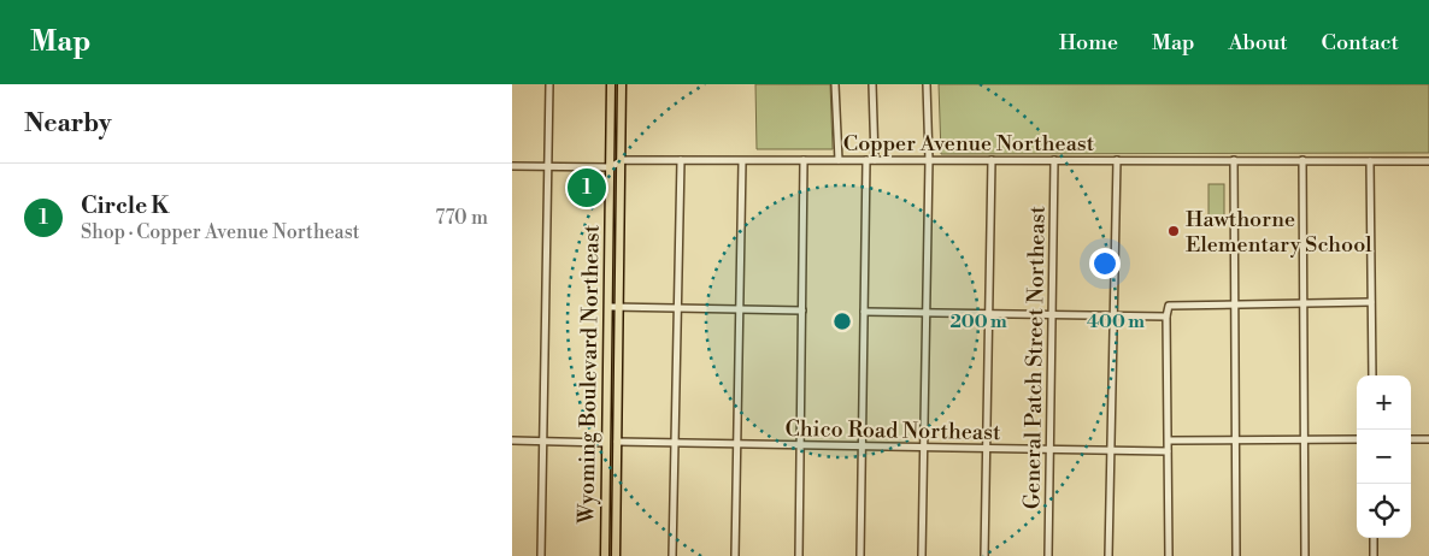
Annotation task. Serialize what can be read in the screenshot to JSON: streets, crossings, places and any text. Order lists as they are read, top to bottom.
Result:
{
  "streets": {
    "main road": ["Wyoming Boulevard Northeast"],
    "street": ["Copper Avenue Northeast", "General Patch Street Northeast", "Chico Road Northeast"]
  },
  "crossings": [
    ["Copper Avenue Northeast", "General Patch Street Northeast"],
    ["Copper Avenue Northeast", "Wyoming Boulevard Northeast"],
    ["General Patch Street Northeast", "Chico Road Northeast"],
    ["Wyoming Boulevard Northeast", "Chico Road Northeast"]
  ],
  "places": ["Hawthorne Elementary School"],
  "page": {
    "header": "Map",
    "nav": [
      "Home",
      "Map",
      "About",
      "Contact"
    ],
    "heading": "Nearby",
    "list": [
      {
        "mark": "1",
        "name": "Circle K",
        "note": "Shop · Copper Avenue Northeast",
        "value": "770 m"
      }
    ],
    "pins": "1",
    "map_buttons": ["+", "−"]
  },
  "rings": ["200 m", "400 m"]
}
